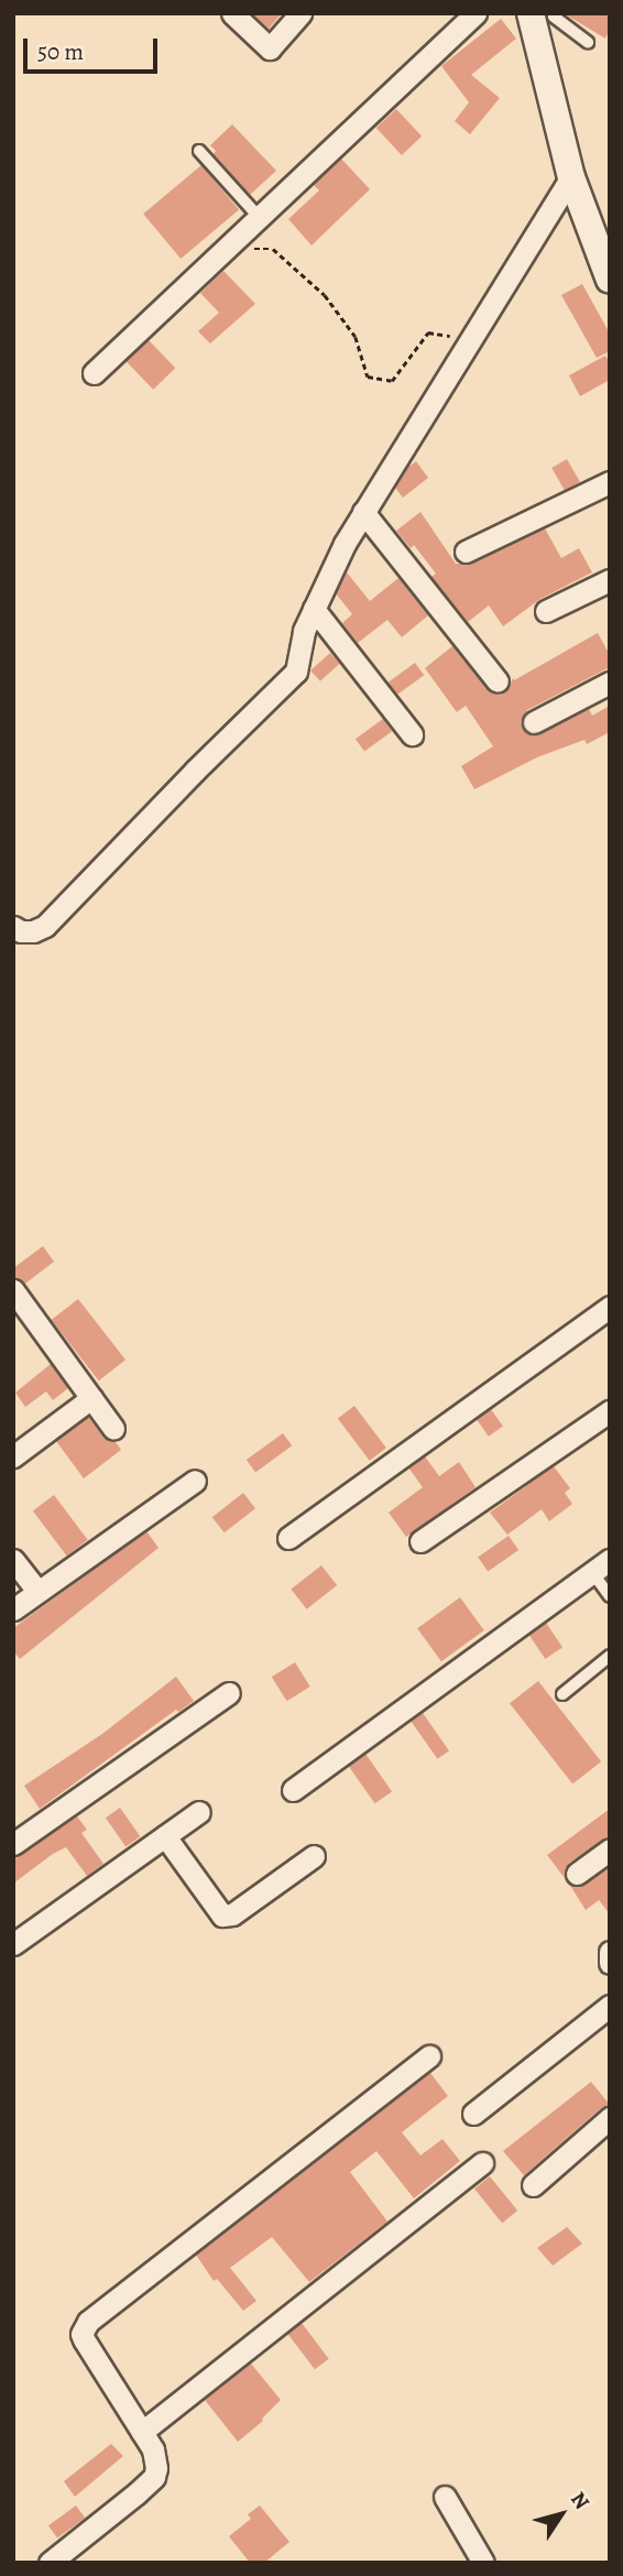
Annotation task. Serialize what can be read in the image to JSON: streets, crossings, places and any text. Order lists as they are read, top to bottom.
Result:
{
  "scale_bar": "50 m",
  "north": "top right"
}
